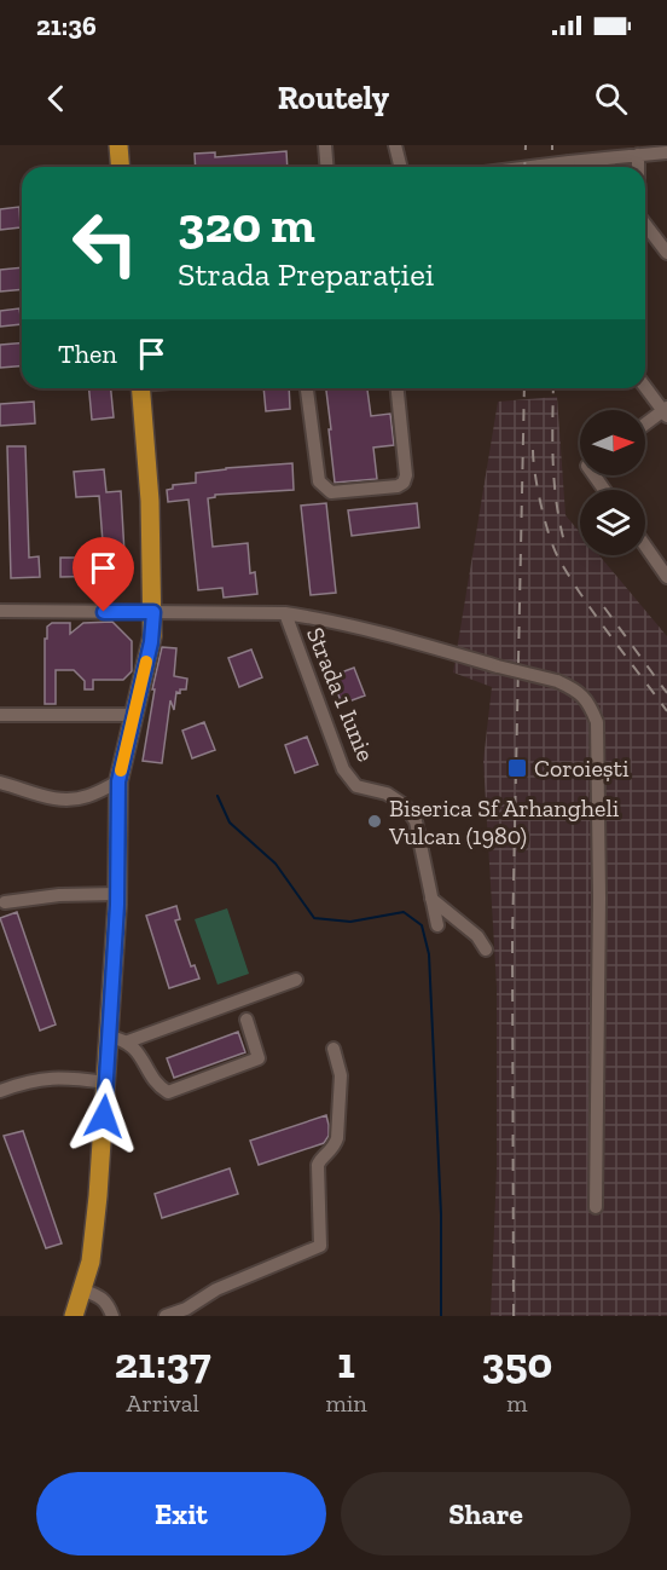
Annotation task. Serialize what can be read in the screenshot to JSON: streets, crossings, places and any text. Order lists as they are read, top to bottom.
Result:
{
  "streets": {
    "street": ["Strada 1 Iunie"]
  },
  "places": {
    "transit": ["Coroiești"],
    "other": ["Biserica Sf Arhangheli Vulcan (1980)"]
  },
  "north": "right",
  "page": {
    "status": "21:36",
    "header": "Routely",
    "turn": ["320 m", "Strada Preparației"],
    "then": "Then",
    "eta": [
      "21:37",
      "Arrival",
      "1",
      "min",
      "350",
      "m"
    ],
    "buttons": ["Exit", "Share"]
  }
}
